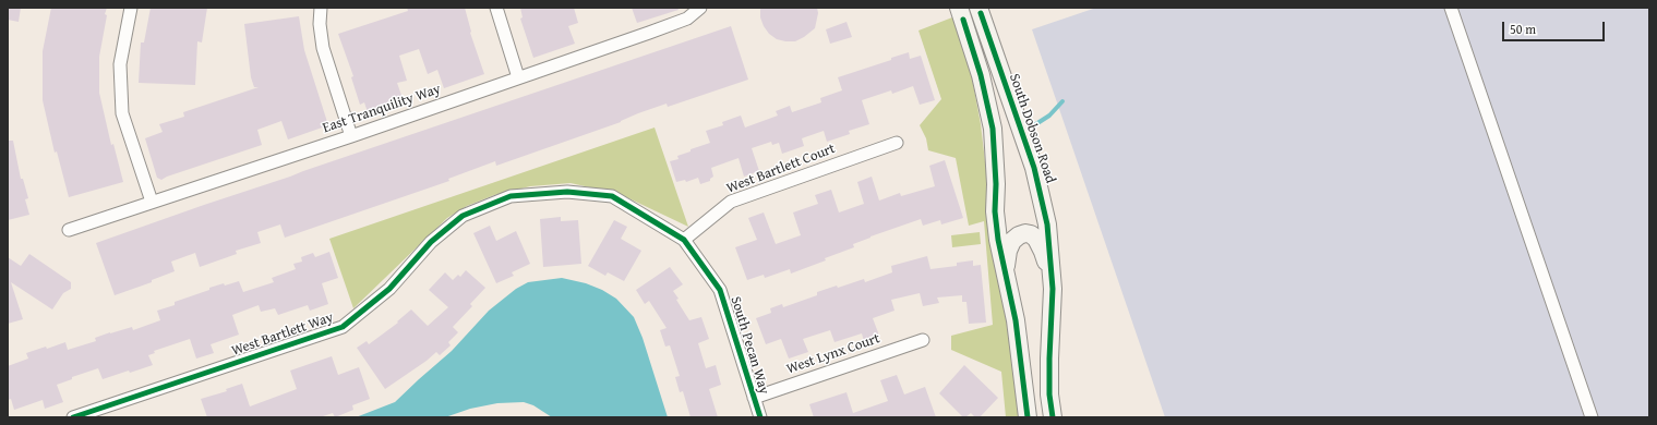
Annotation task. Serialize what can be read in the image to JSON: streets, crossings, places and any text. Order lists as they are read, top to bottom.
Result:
{
  "streets": {
    "street": [
      "East Tranquility Way",
      "South Dobson Road",
      "West Bartlett Court",
      "West Bartlett Way",
      "South Pecan Way",
      "West Lynx Court"
    ]
  },
  "crossings": [
    ["West Bartlett Court", "West Bartlett Way"],
    ["West Bartlett Court", "South Pecan Way"],
    ["West Bartlett Way", "South Pecan Way"],
    ["South Pecan Way", "West Lynx Court"]
  ],
  "scale_bar": "50 m"
}
